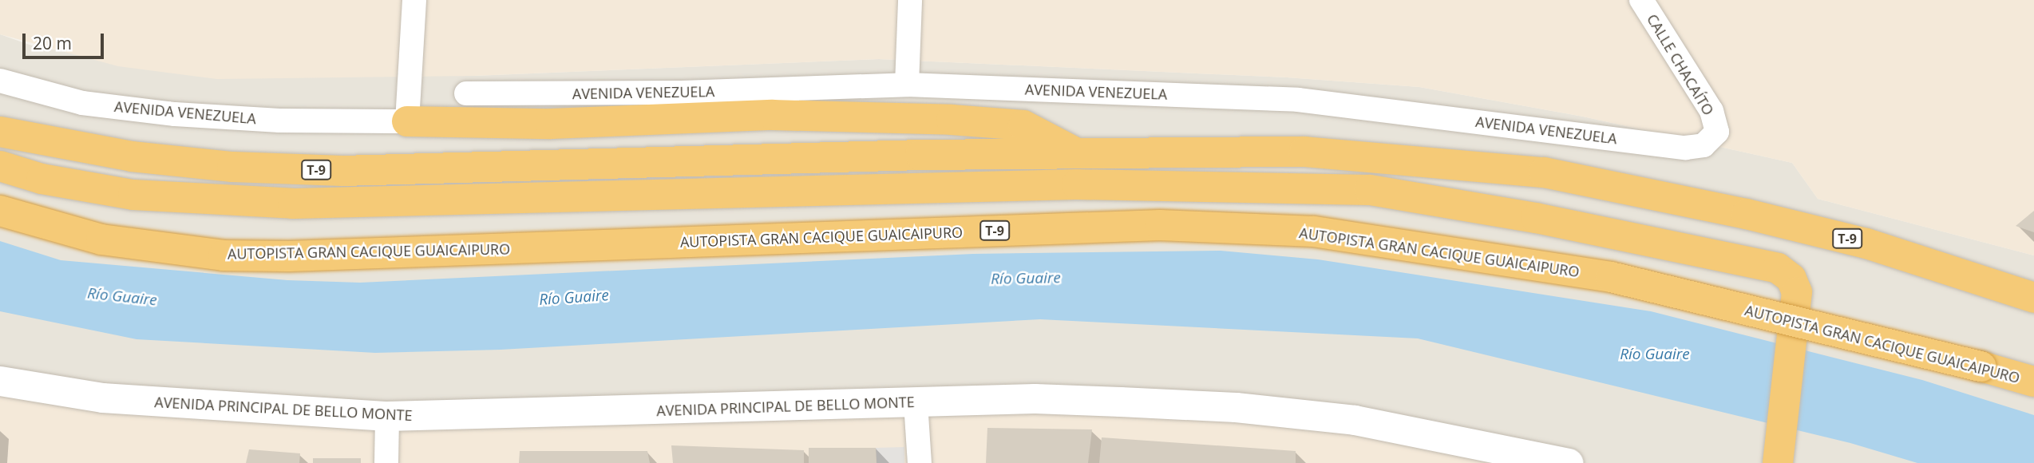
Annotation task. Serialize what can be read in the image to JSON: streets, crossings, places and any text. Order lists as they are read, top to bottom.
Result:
{
  "streets": {
    "highway": ["T-9", "AUTOPISTA GRAN CACIQUE GUAICAIPURO"],
    "street": ["CALLE CHACAÍTO", "AVENIDA VENEZUELA", "AVENIDA PRINCIPAL DE BELLO MONTE"]
  },
  "crossings": [
    ["CALLE CHACAÍTO", "AVENIDA VENEZUELA"]
  ],
  "water": ["Río Guaire"],
  "scale_bar": "20 m"
}
